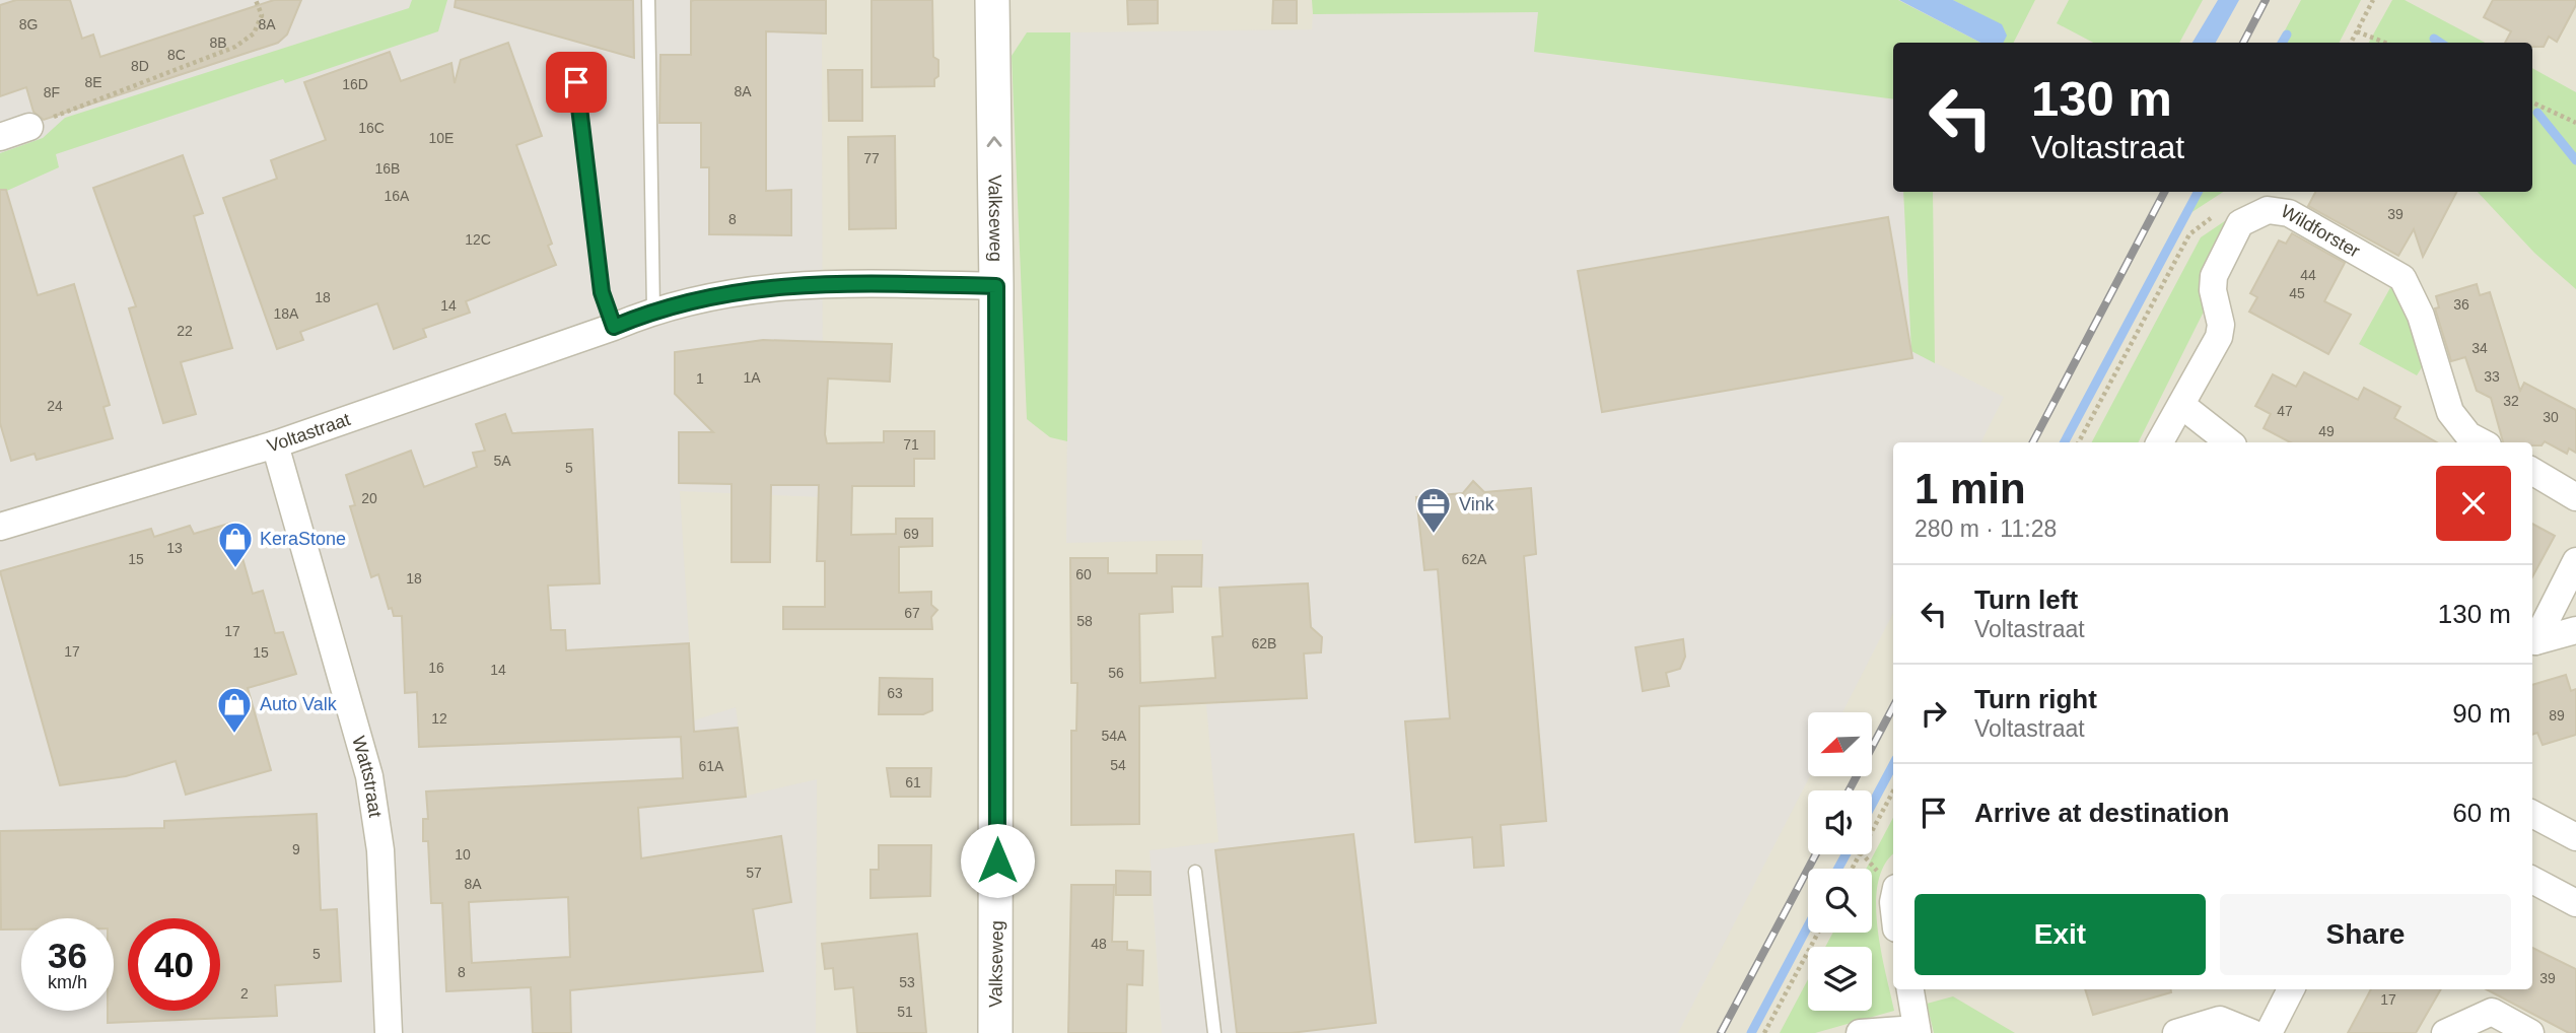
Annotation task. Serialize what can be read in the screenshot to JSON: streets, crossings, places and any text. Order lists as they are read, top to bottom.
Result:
{
  "streets": {
    "street": [
      "Valkseweg",
      "Wildforster",
      "Voltastraat",
      "Wattstraat"
    ]
  },
  "crossings": [
    ["Valkseweg", "Voltastraat"],
    ["Voltastraat", "Wattstraat"]
  ],
  "places": {
    "office": ["Vink"],
    "shop": ["KeraStone", "Auto Valk"]
  },
  "house_numbers": [
    "8G",
    "8A",
    "8B",
    "8C",
    "8D",
    "8E",
    "16D",
    "8A",
    "8F",
    "16C",
    "10E",
    "77",
    "16B",
    "16A",
    "39",
    "8",
    "12C",
    "44",
    "45",
    "18",
    "36",
    "14",
    "18A",
    "22",
    "34",
    "33",
    "1A",
    "1",
    "32",
    "24",
    "47",
    "30",
    "49",
    "71",
    "5A",
    "5",
    "20",
    "69",
    "13",
    "15",
    "62A",
    "60",
    "18",
    "67",
    "58",
    "17",
    "62B",
    "17",
    "15",
    "16",
    "14",
    "56",
    "63",
    "89",
    "12",
    "54A",
    "54",
    "61A",
    "61",
    "9",
    "10",
    "57",
    "8A",
    "48",
    "5",
    "8",
    "39",
    "53",
    "2",
    "17",
    "51"
  ],
  "north": "bottom left",
  "page": {
    "turn": ["130 m", "Voltastraat"],
    "heading": ["1 min", "280 m · 11:28"],
    "list": [
      {
        "name": "Turn left",
        "note": "Voltastraat",
        "value": "130 m"
      },
      {
        "name": "Turn right",
        "note": "Voltastraat",
        "value": "90 m"
      },
      {
        "name": "Arrive at destination",
        "value": "60 m"
      }
    ],
    "buttons": ["Exit", "Share"],
    "speed": "36 km/h",
    "limit": "40"
  }
}
